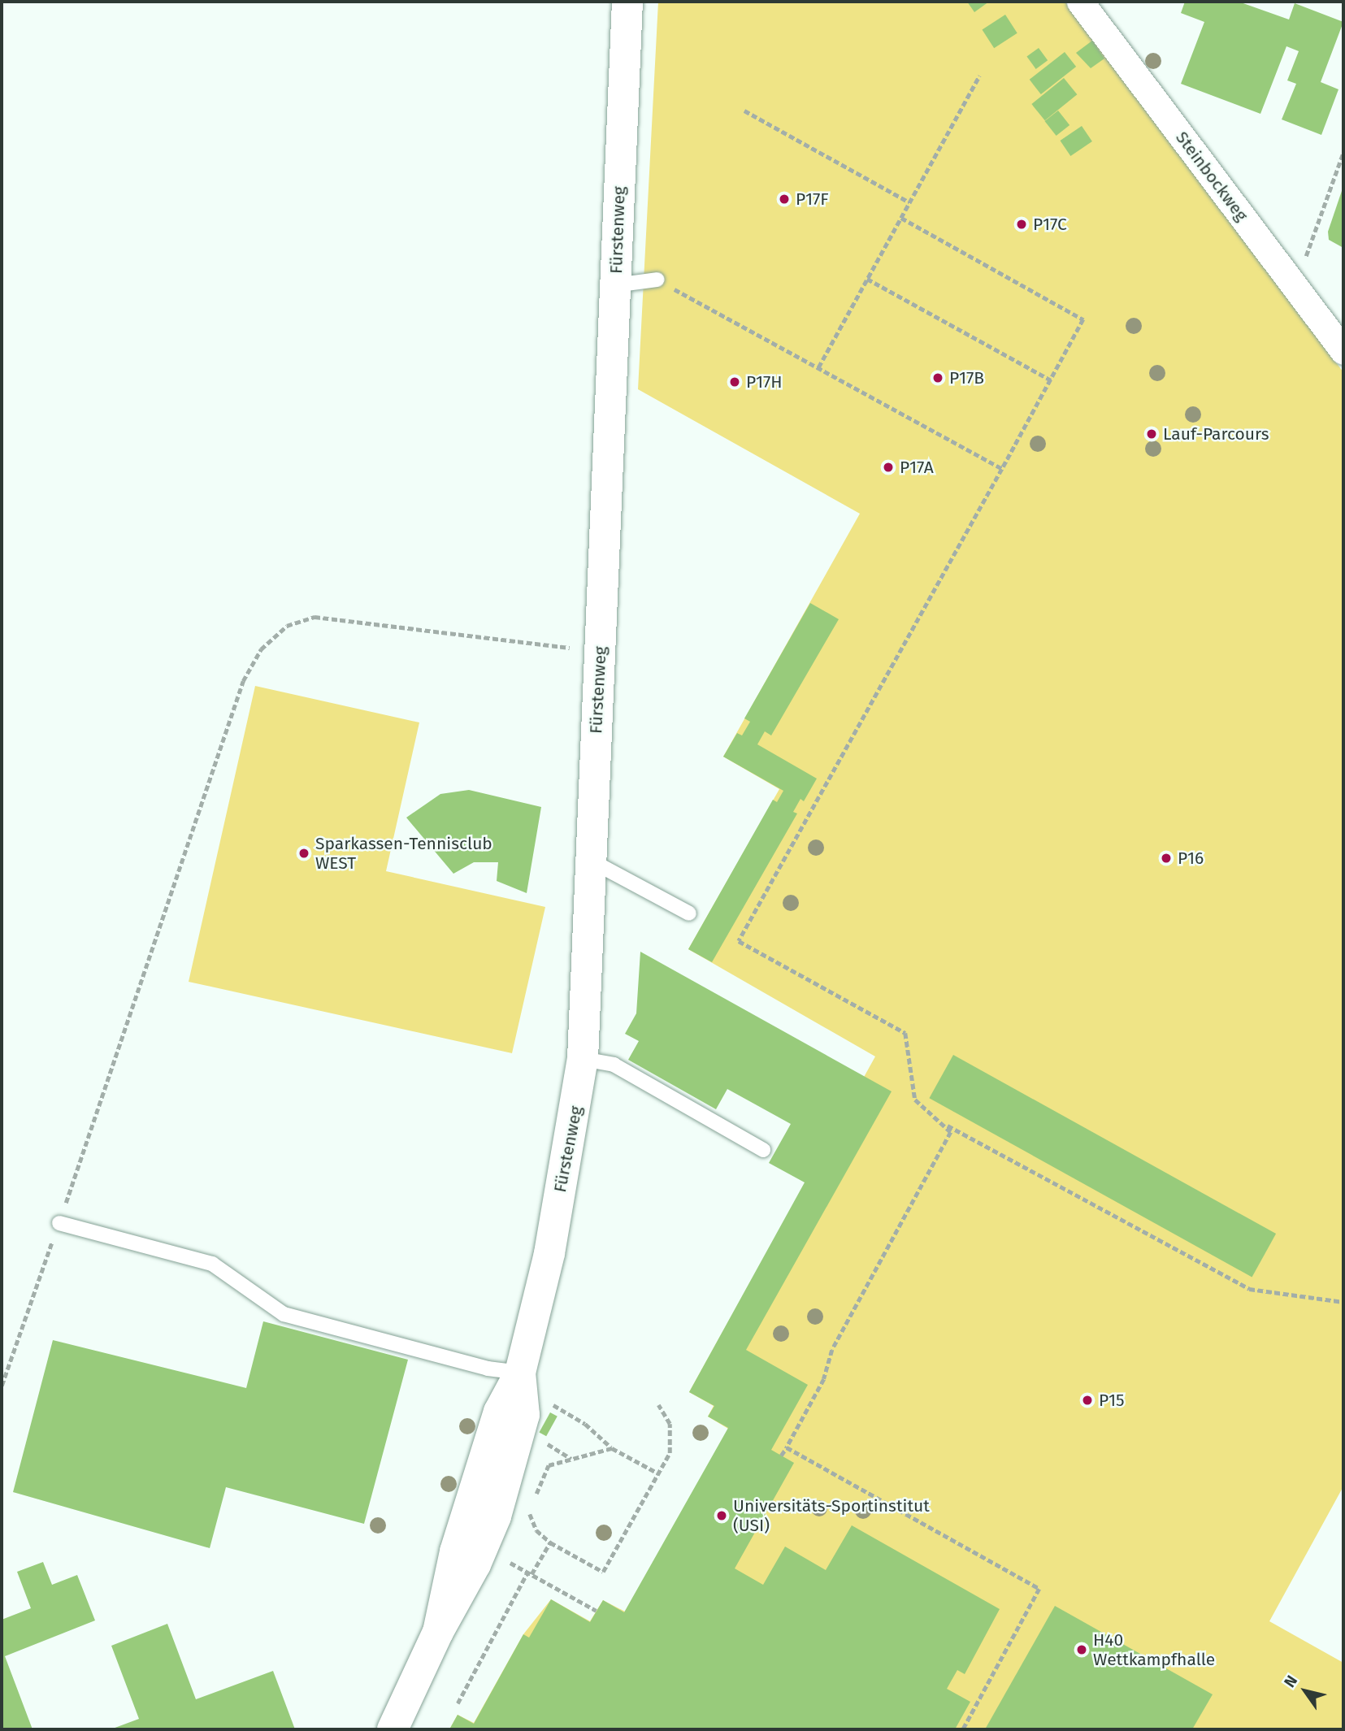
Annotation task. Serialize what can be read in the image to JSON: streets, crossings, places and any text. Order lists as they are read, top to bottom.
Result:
{
  "streets": {
    "street": ["Steinbockweg", "Fürstenweg"]
  },
  "places": [
    "P17F",
    "P17C",
    "P17B",
    "P17H",
    "Lauf-Parcours",
    "P17A",
    "Sparkassen-Tennisclub WEST",
    "P16",
    "P15",
    "Universitäts-Sportinstitut (USI)",
    "H40 Wettkampfhalle"
  ],
  "north": "top left"
}
